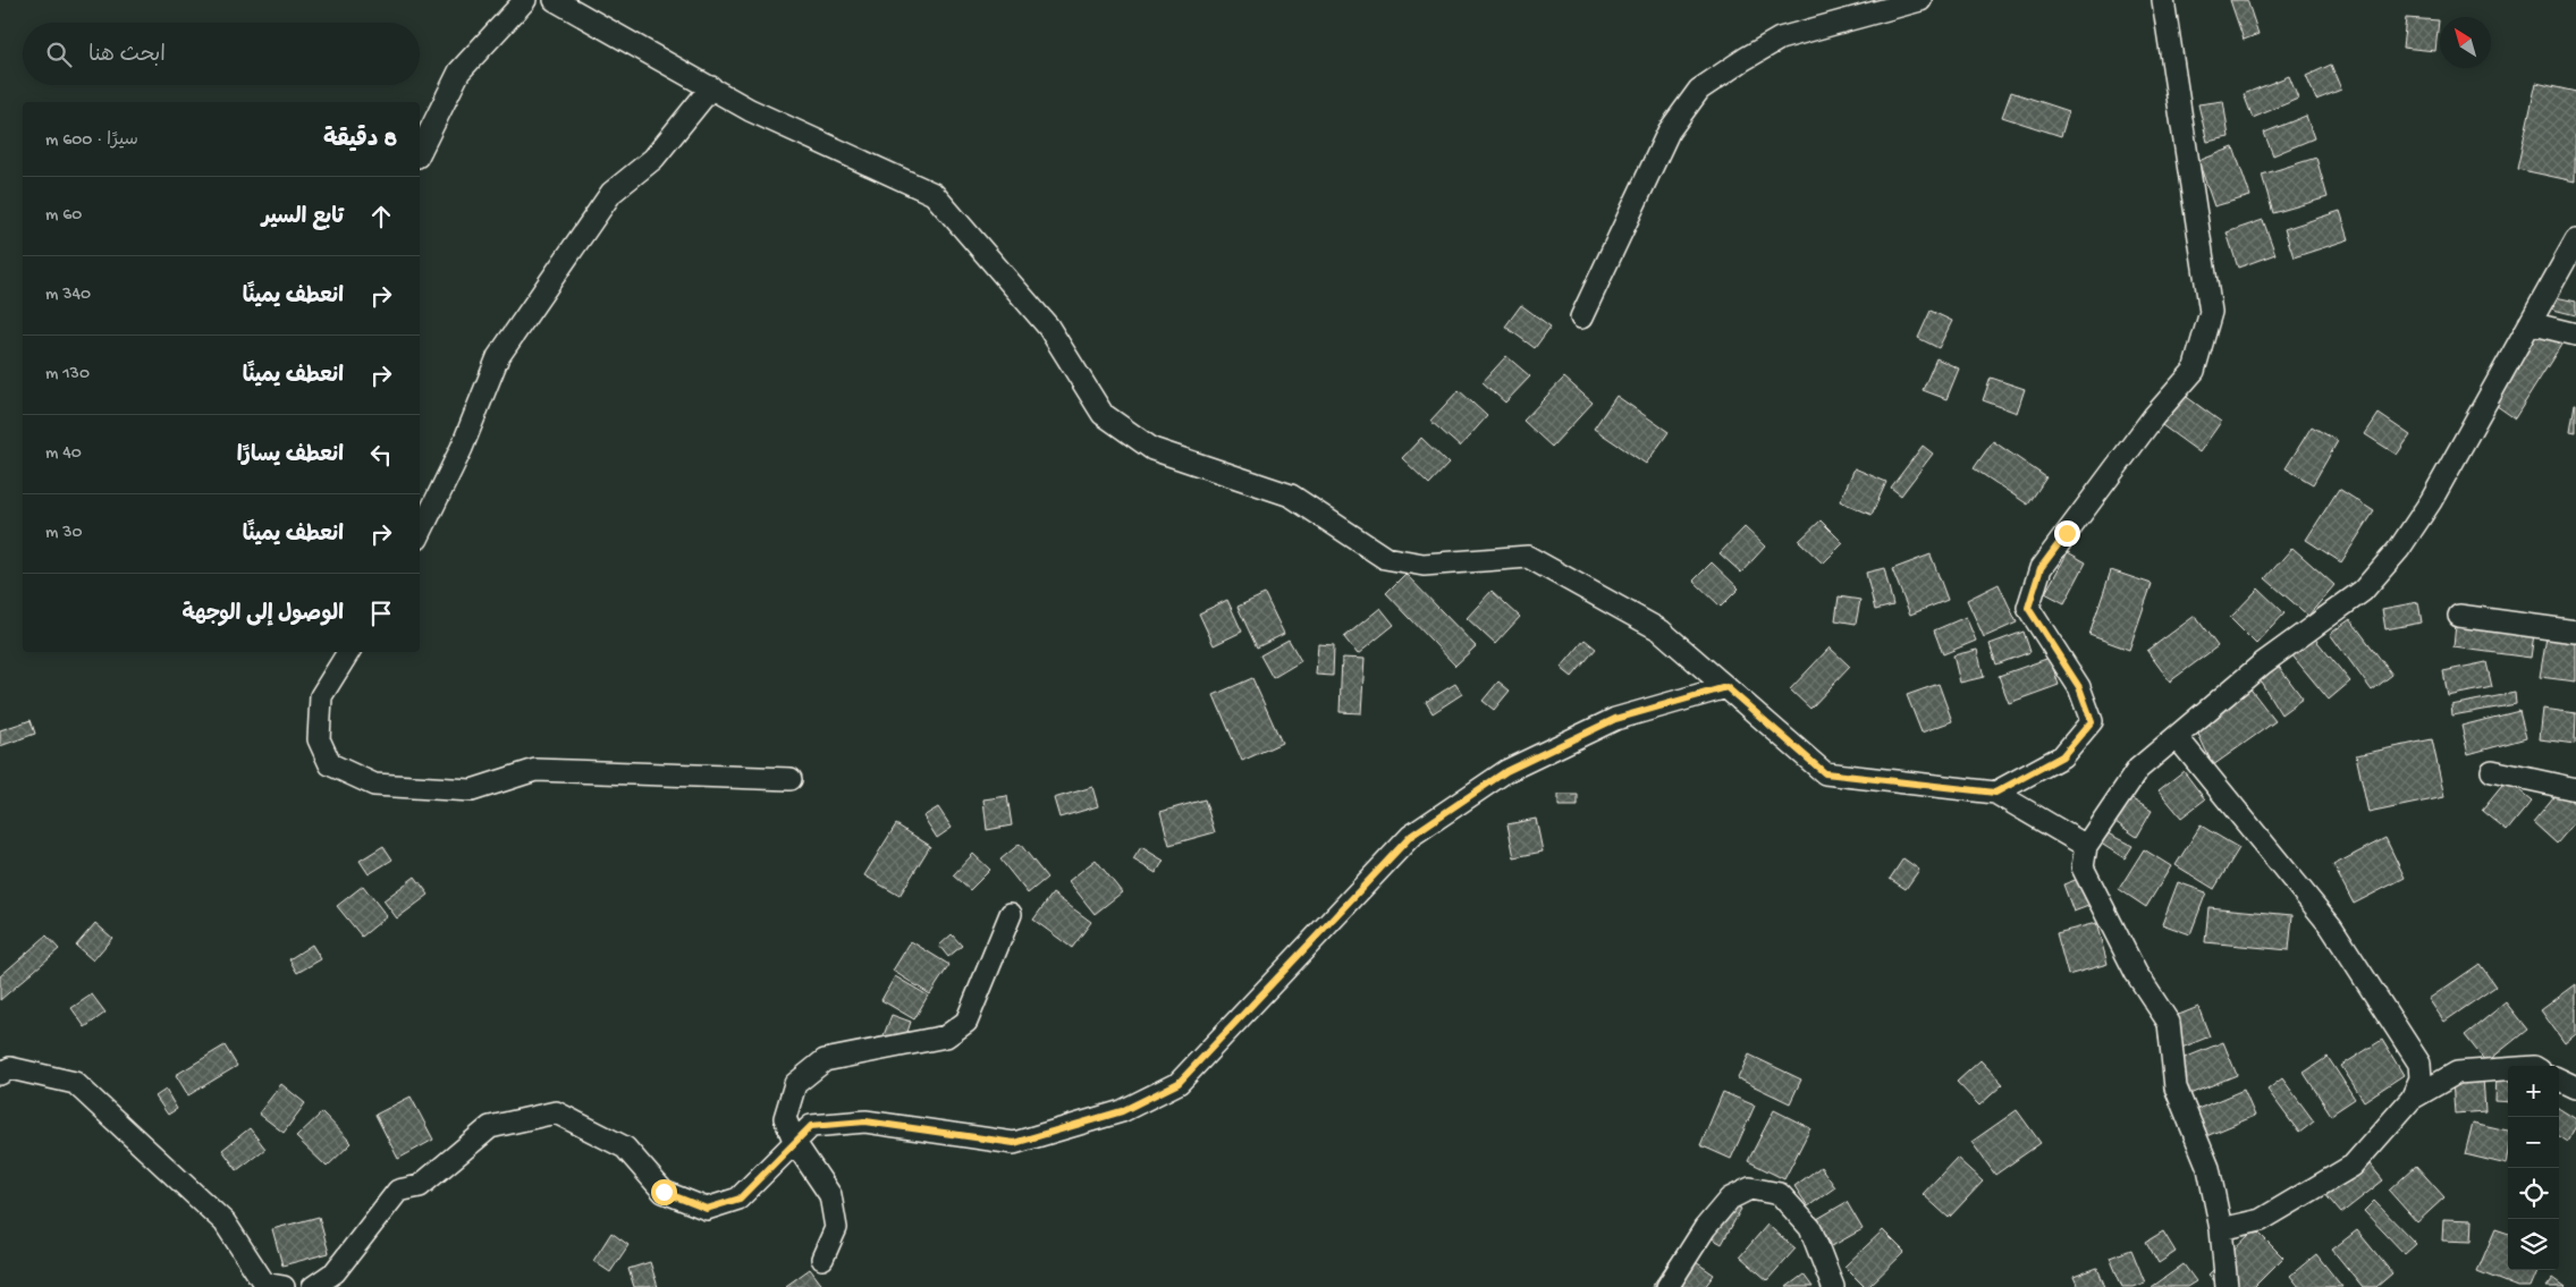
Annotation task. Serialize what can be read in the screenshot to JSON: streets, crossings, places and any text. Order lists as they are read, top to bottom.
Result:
{
  "north": "top left",
  "page": {
    "search": "ابحث هنا",
    "heading": ["8 دقيقة", "سيرًا · 600 m"],
    "list": [
      ["تابع السير", "60 m"],
      ["انعطف يمينًا", "340 m"],
      ["انعطف يمينًا", "130 m"],
      ["انعطف يسارًا", "40 m"],
      ["انعطف يمينًا", "30 m"],
      "الوصول إلى الوجهة"
    ],
    "map_buttons": ["+", "−"]
  }
}
